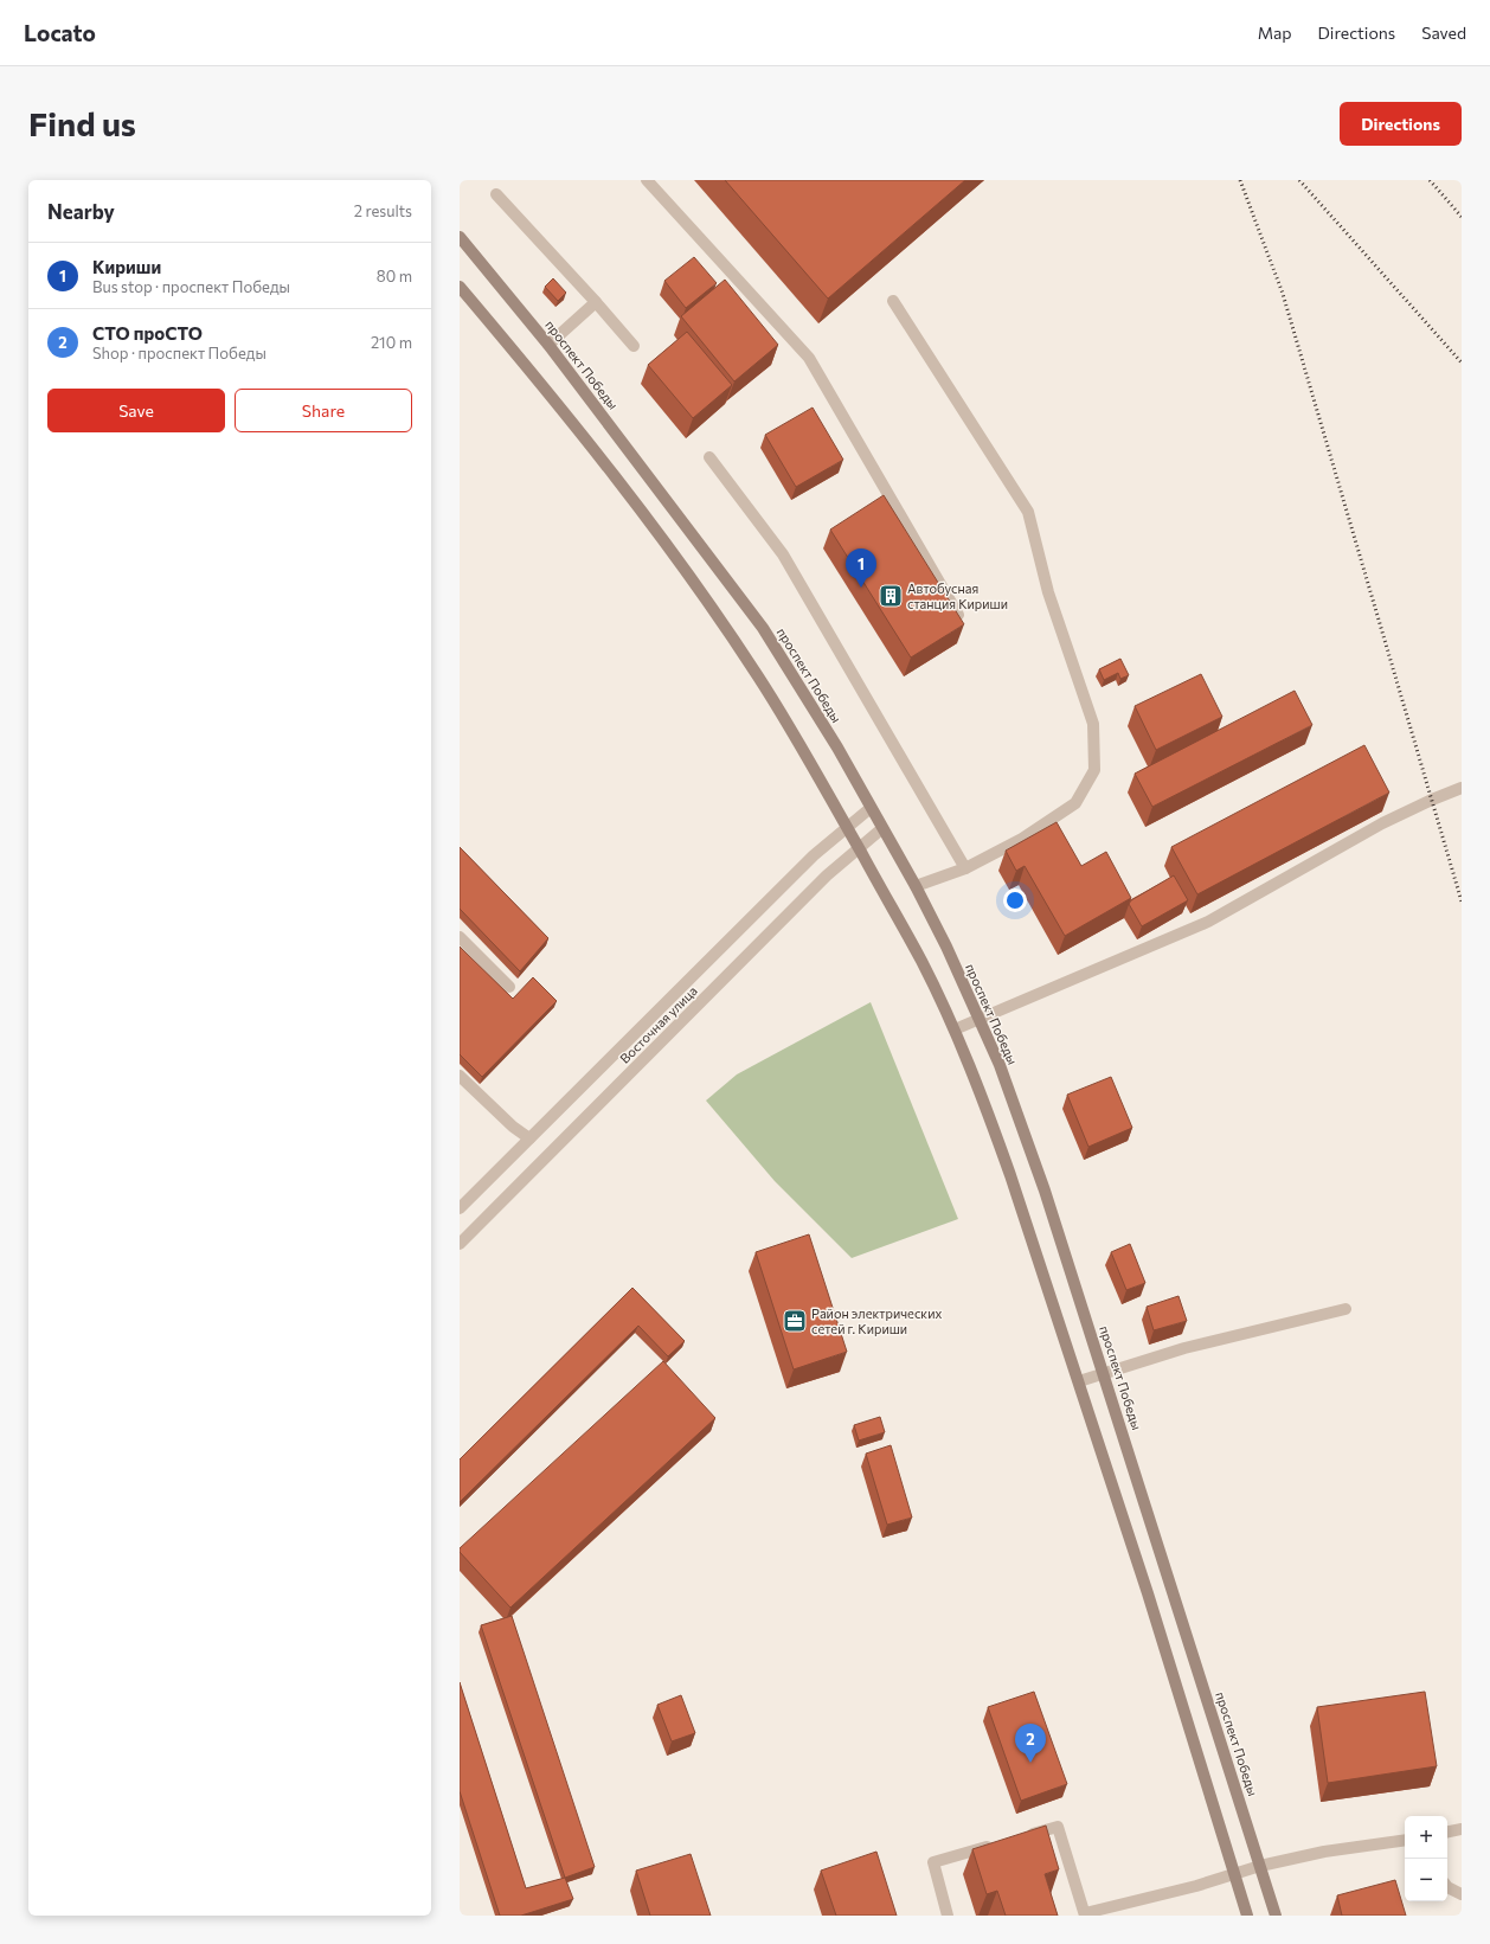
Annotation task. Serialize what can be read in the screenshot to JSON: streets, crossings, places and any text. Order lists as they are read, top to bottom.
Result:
{
  "streets": {
    "main road": ["проспект Победы"],
    "street": ["Восточная улица"]
  },
  "crossings": [
    ["проспект Победы", "Восточная улица"]
  ],
  "places": {
    "building": ["Автобусная станция Кириши"],
    "office": ["Район электрических сетей г. Кириши"]
  },
  "page": {
    "header": "Locato",
    "nav": ["Map", "Directions", "Saved"],
    "buttons": [
      "Directions",
      ["Save", "Share"]
    ],
    "title": "Find us",
    "heading": ["Nearby", "2 results"],
    "list": [
      {
        "mark": "1",
        "name": "Кириши",
        "note": "Bus stop · проспект Победы",
        "value": "80 m"
      },
      {
        "mark": "2",
        "name": "СТО проСТО",
        "note": "Shop · проспект Победы",
        "value": "210 m"
      }
    ],
    "pins": ["1", "2"],
    "map_buttons": ["+", "−"]
  }
}
